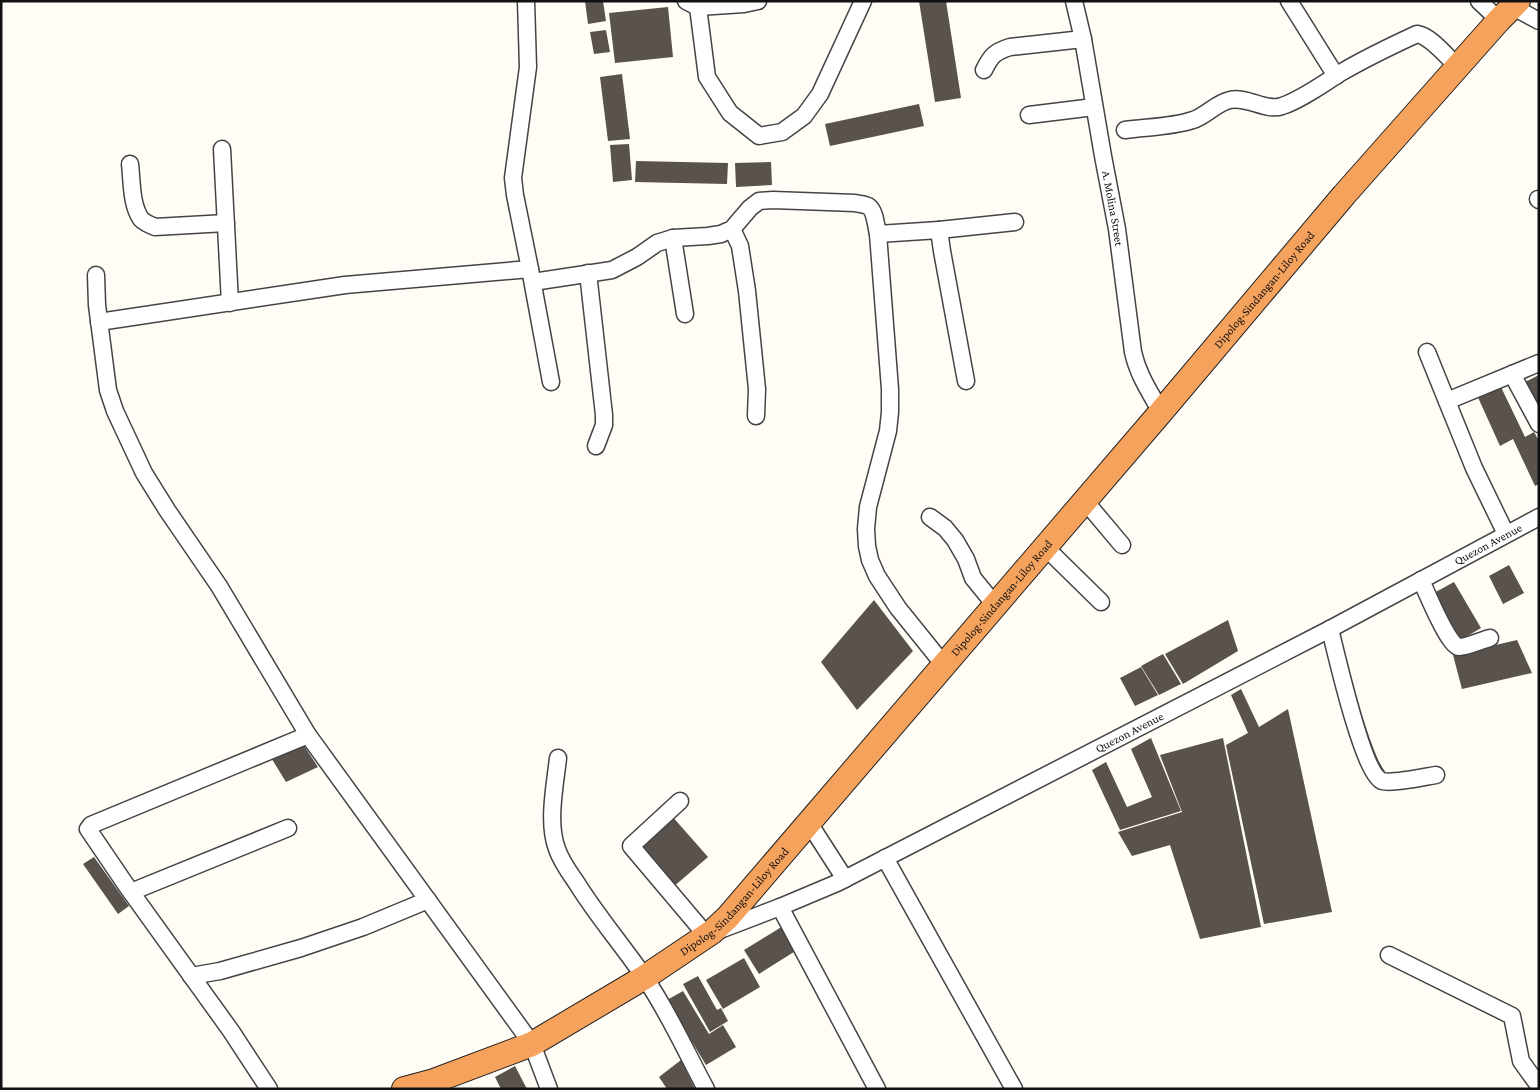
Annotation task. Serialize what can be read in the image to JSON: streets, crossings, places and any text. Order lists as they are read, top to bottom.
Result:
{
  "streets": {
    "highway": ["Dipolog-Sindangan-Liloy Road"],
    "street": ["A. Molina Street", "Quezon Avenue"]
  },
  "crossings": [
    ["A. Molina Street", "Dipolog-Sindangan-Liloy Road"],
    ["Dipolog-Sindangan-Liloy Road", "Quezon Avenue"]
  ]
}
